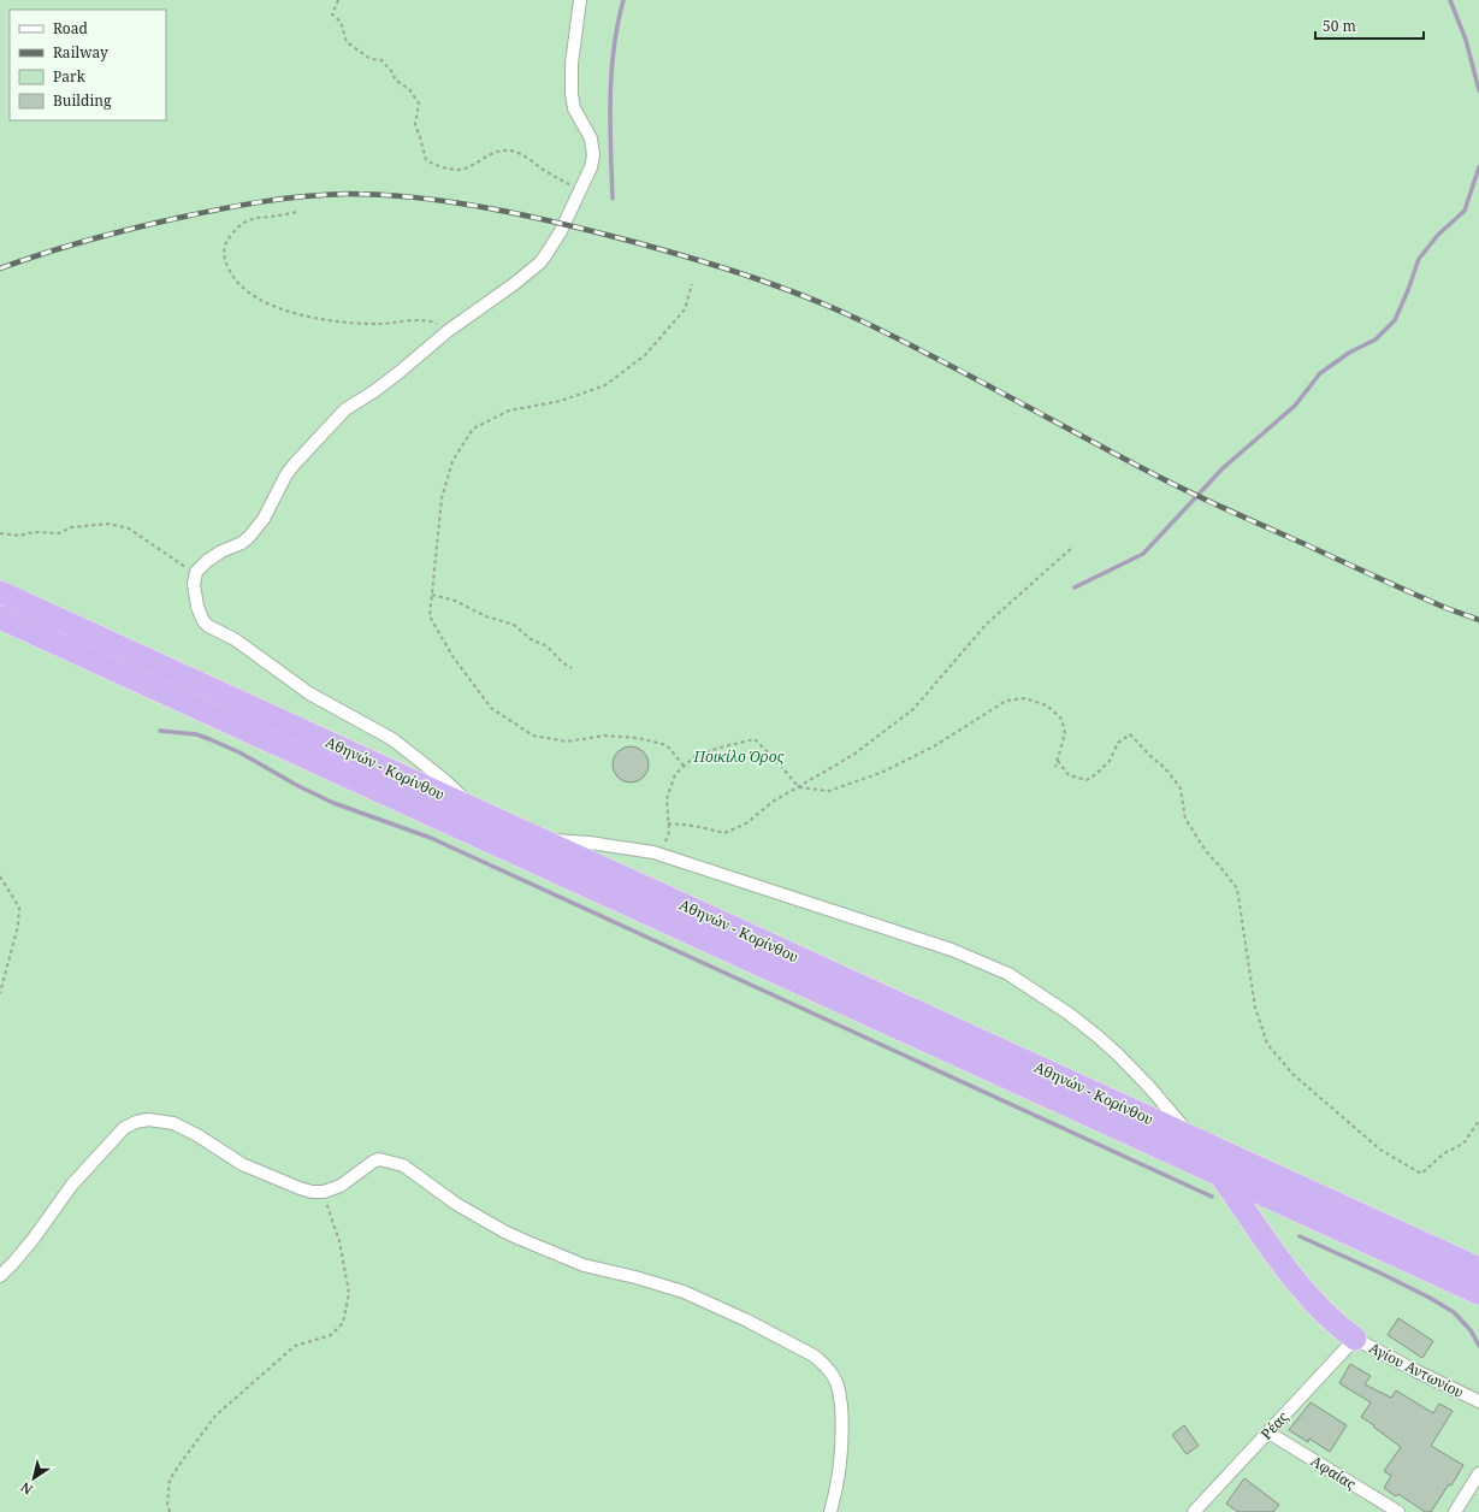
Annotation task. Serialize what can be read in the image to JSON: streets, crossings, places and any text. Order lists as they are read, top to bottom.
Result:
{
  "streets": {
    "highway": ["Αθηνών - Κορίνθου"],
    "street": ["Αγίου Αντωνίου", "Ρέας", "Αφαίας"]
  },
  "crossings": [
    ["Αγίου Αντωνίου", "Ρέας"],
    ["Ρέας", "Αφαίας"]
  ],
  "parks": ["Ποικίλο Όρος"],
  "legend": [
    "Road",
    "Railway",
    "Park",
    "Building"
  ],
  "scale_bar": "50 m",
  "north": "bottom left"
}
